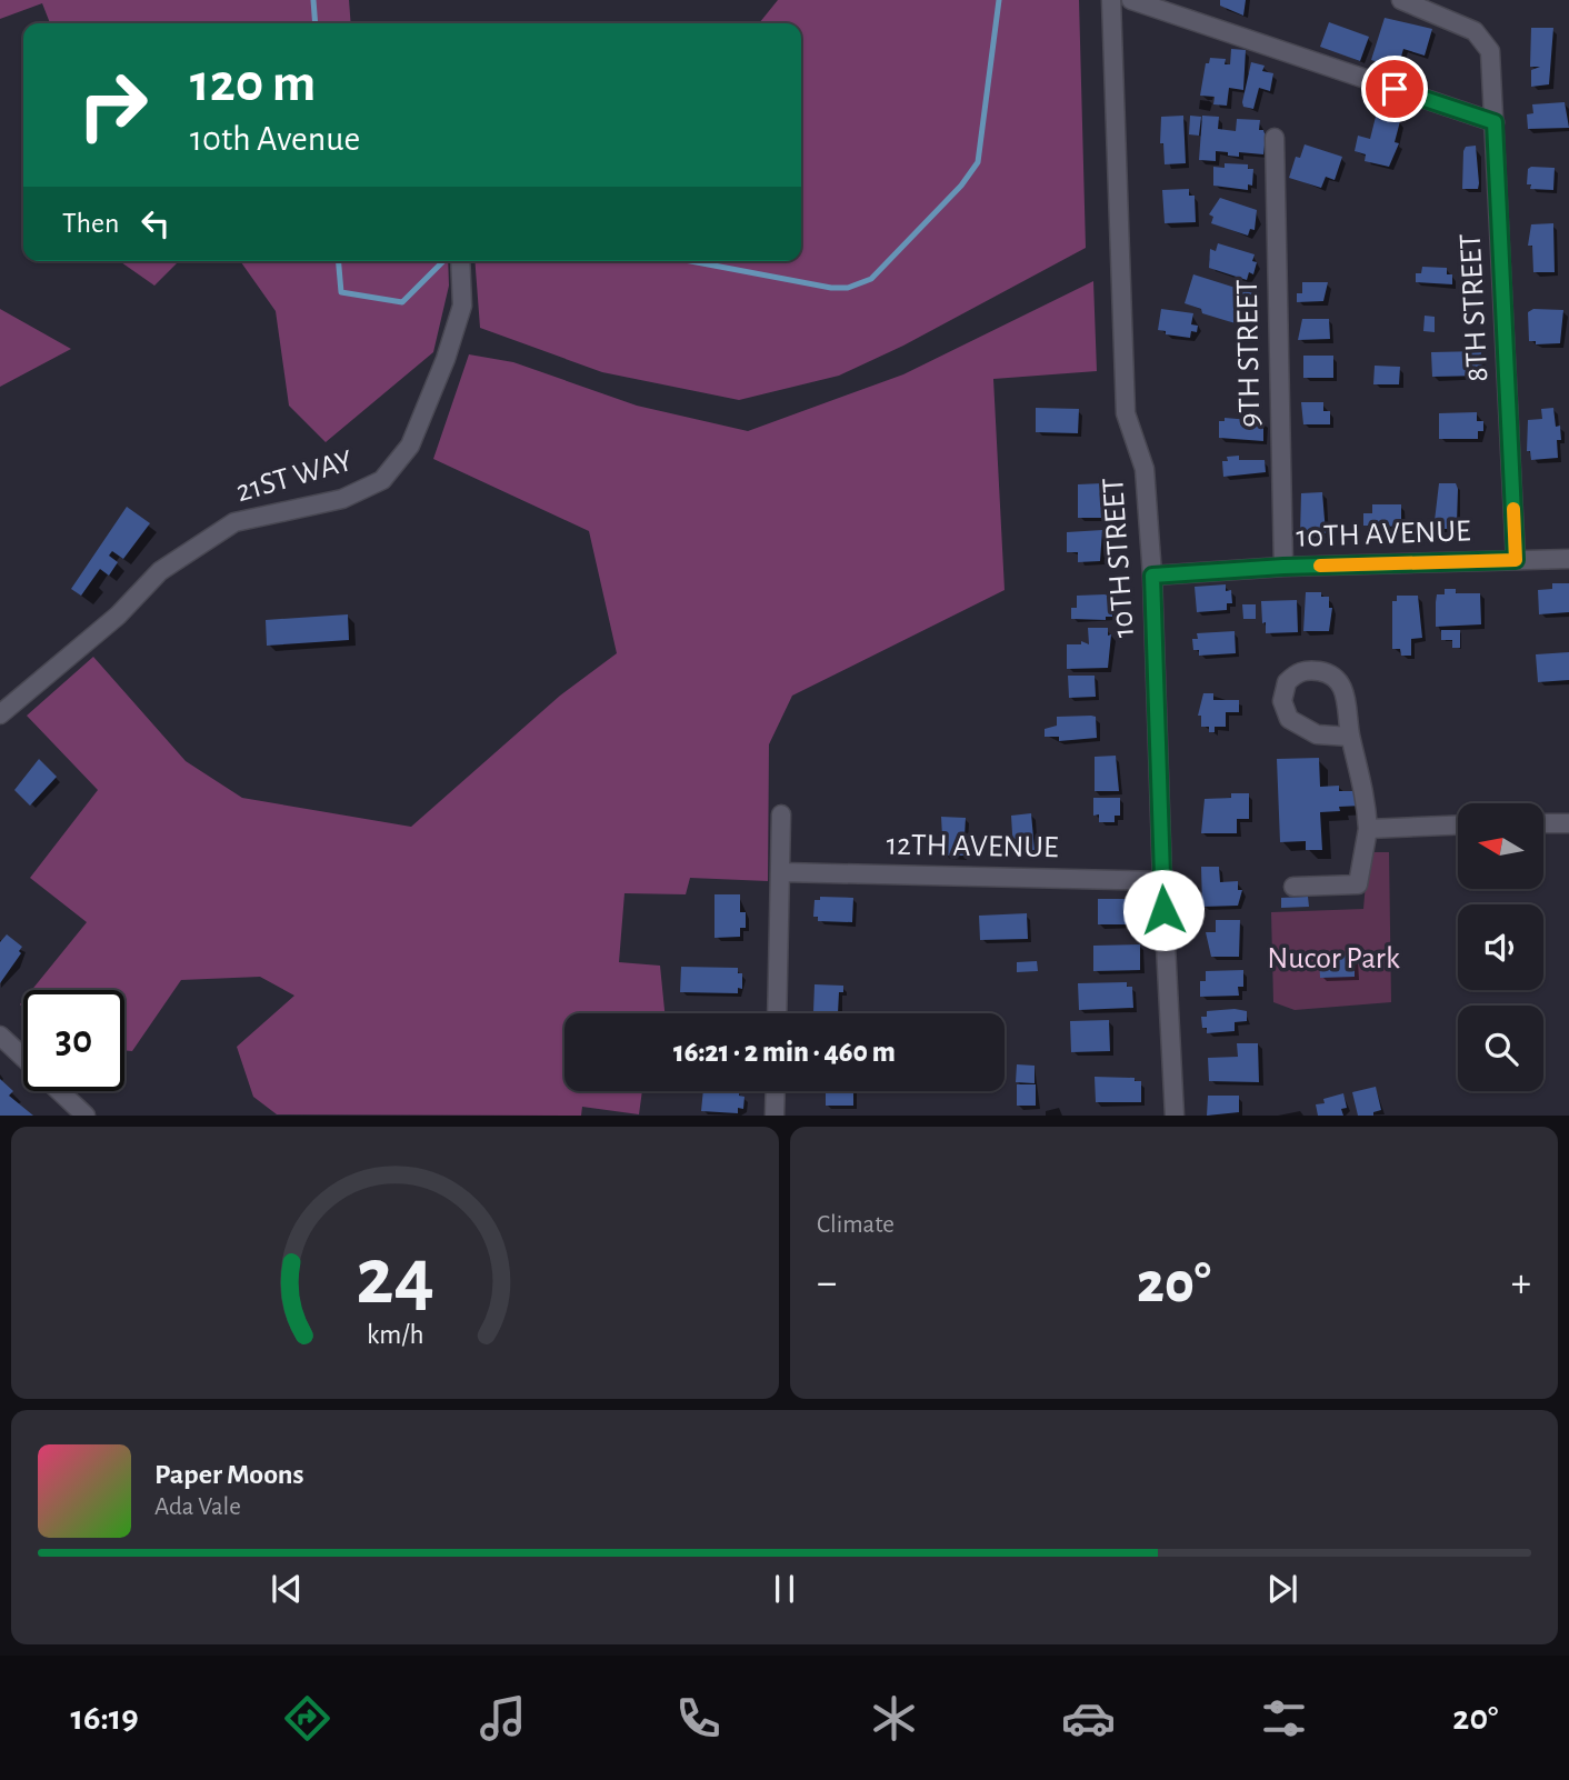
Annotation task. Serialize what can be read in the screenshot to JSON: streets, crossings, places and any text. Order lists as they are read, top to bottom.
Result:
{
  "streets": {
    "street": [
      "8TH STREET",
      "9TH STREET",
      "21ST WAY",
      "10TH AVENUE",
      "10TH STREET",
      "12TH AVENUE"
    ]
  },
  "crossings": [
    ["8TH STREET", "10TH AVENUE"],
    ["9TH STREET", "10TH AVENUE"],
    ["10TH AVENUE", "10TH STREET"],
    ["10TH STREET", "12TH AVENUE"]
  ],
  "parks": ["Nucor Park"],
  "north": "left",
  "page": {
    "turn": ["120 m", "10th Avenue"],
    "then": "Then",
    "limit": "30",
    "trip": "16:21 · 2 min · 460 m",
    "tile": "Climate",
    "heat": ["−", "20°", "+"],
    "song": ["Paper Moons", "Ada Vale"],
    "tabs": ["16:19", "20°"],
    "gauge": ["24", "km/h"]
  }
}
